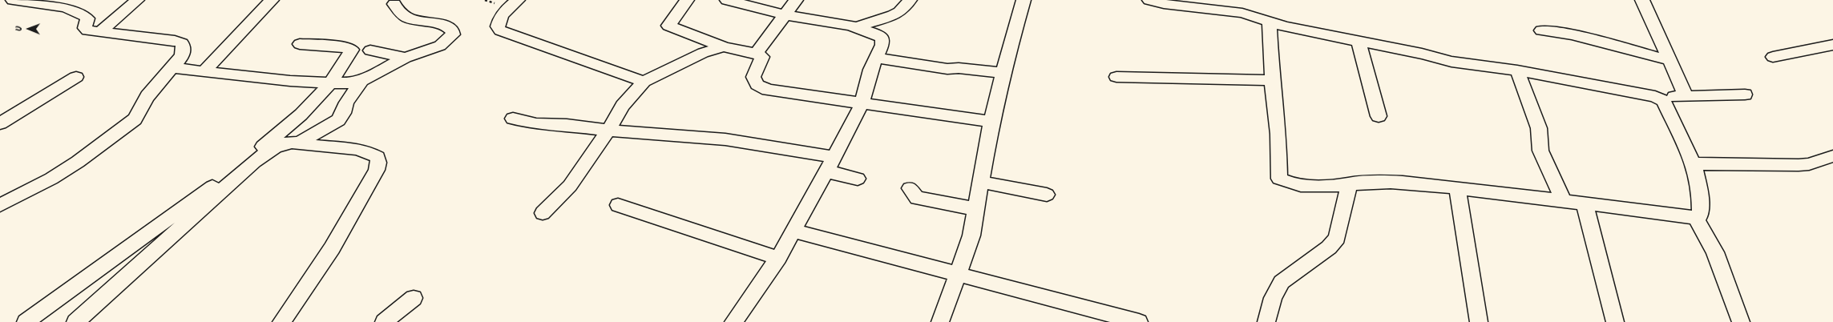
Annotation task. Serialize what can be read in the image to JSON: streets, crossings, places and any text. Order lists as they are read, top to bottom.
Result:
{
  "north": "left"
}
